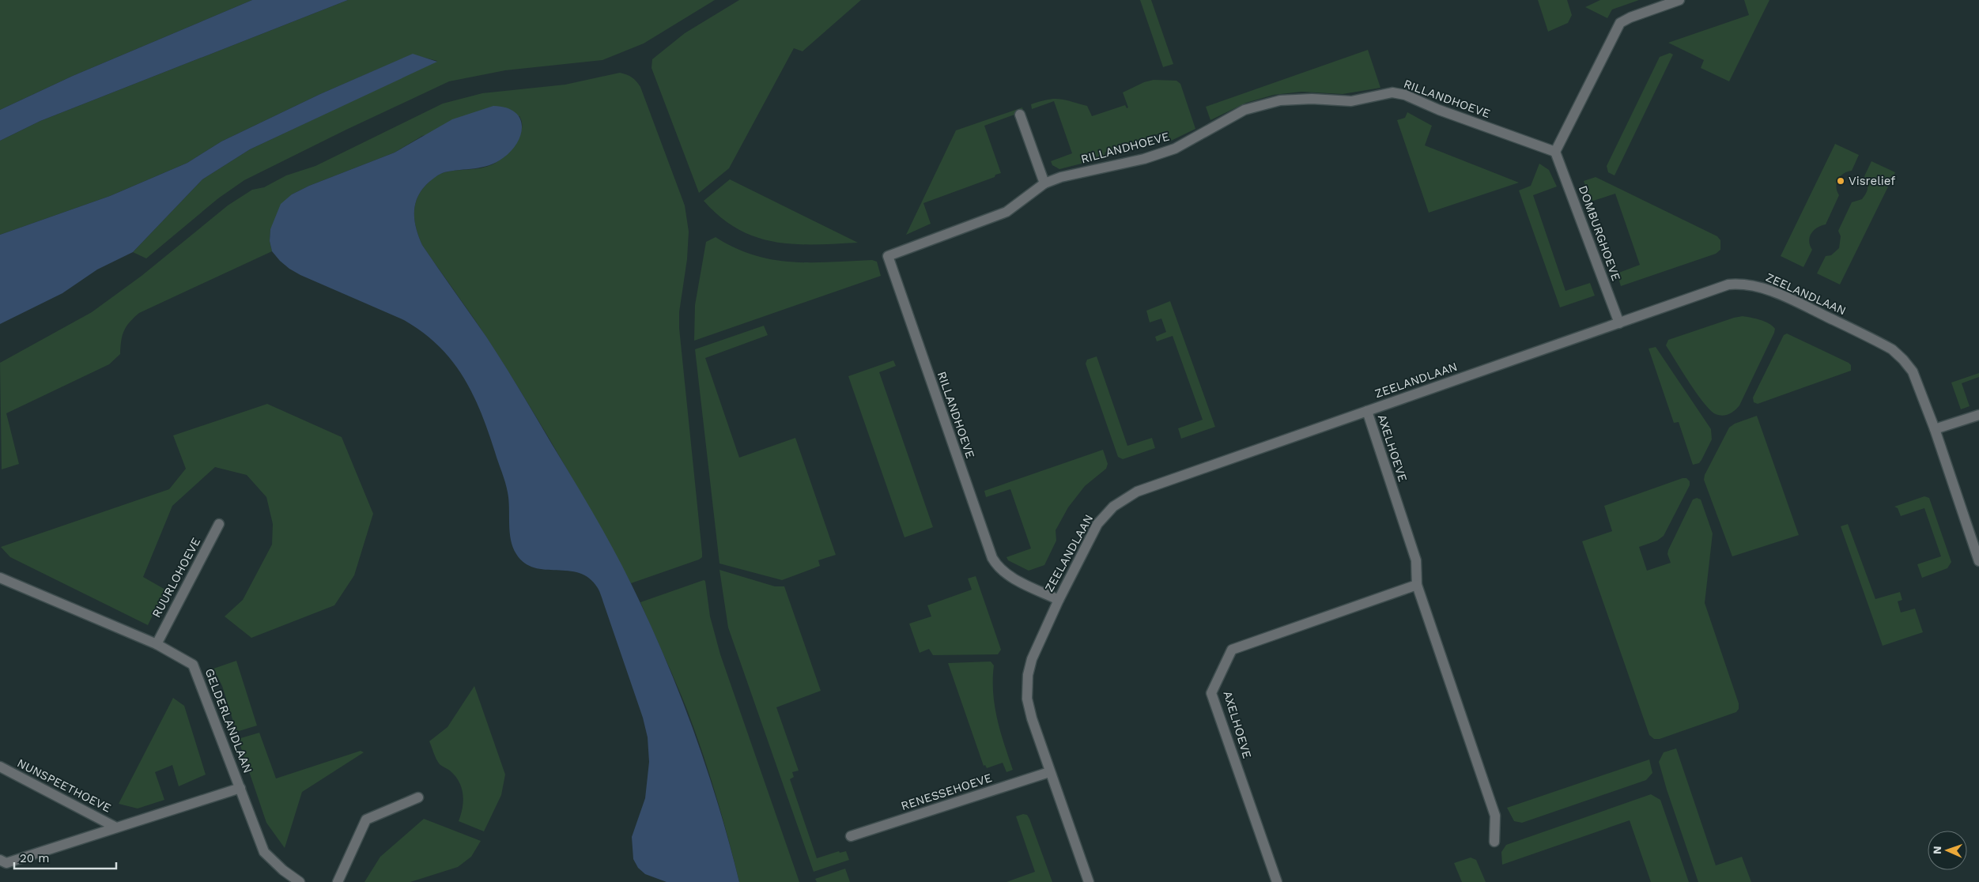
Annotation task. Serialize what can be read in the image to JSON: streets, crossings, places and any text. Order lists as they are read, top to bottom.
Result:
{
  "streets": {
    "street": [
      "RILLANDHOEVE",
      "DOMBURGHOEVE",
      "ZEELANDLAAN",
      "AXELHOEVE",
      "RUURLOHOEVE",
      "GELDERLANDLAAN",
      "NUNSPEETHOEVE",
      "RENESSEHOEVE"
    ]
  },
  "crossings": [
    ["RILLANDHOEVE", "DOMBURGHOEVE"],
    ["RILLANDHOEVE", "ZEELANDLAAN"],
    ["DOMBURGHOEVE", "ZEELANDLAAN"],
    ["ZEELANDLAAN", "AXELHOEVE"],
    ["ZEELANDLAAN", "RENESSEHOEVE"],
    ["RUURLOHOEVE", "GELDERLANDLAAN"],
    ["GELDERLANDLAAN", "NUNSPEETHOEVE"]
  ],
  "places": ["Visrelief"],
  "scale_bar": "20 m",
  "north": "left"
}
